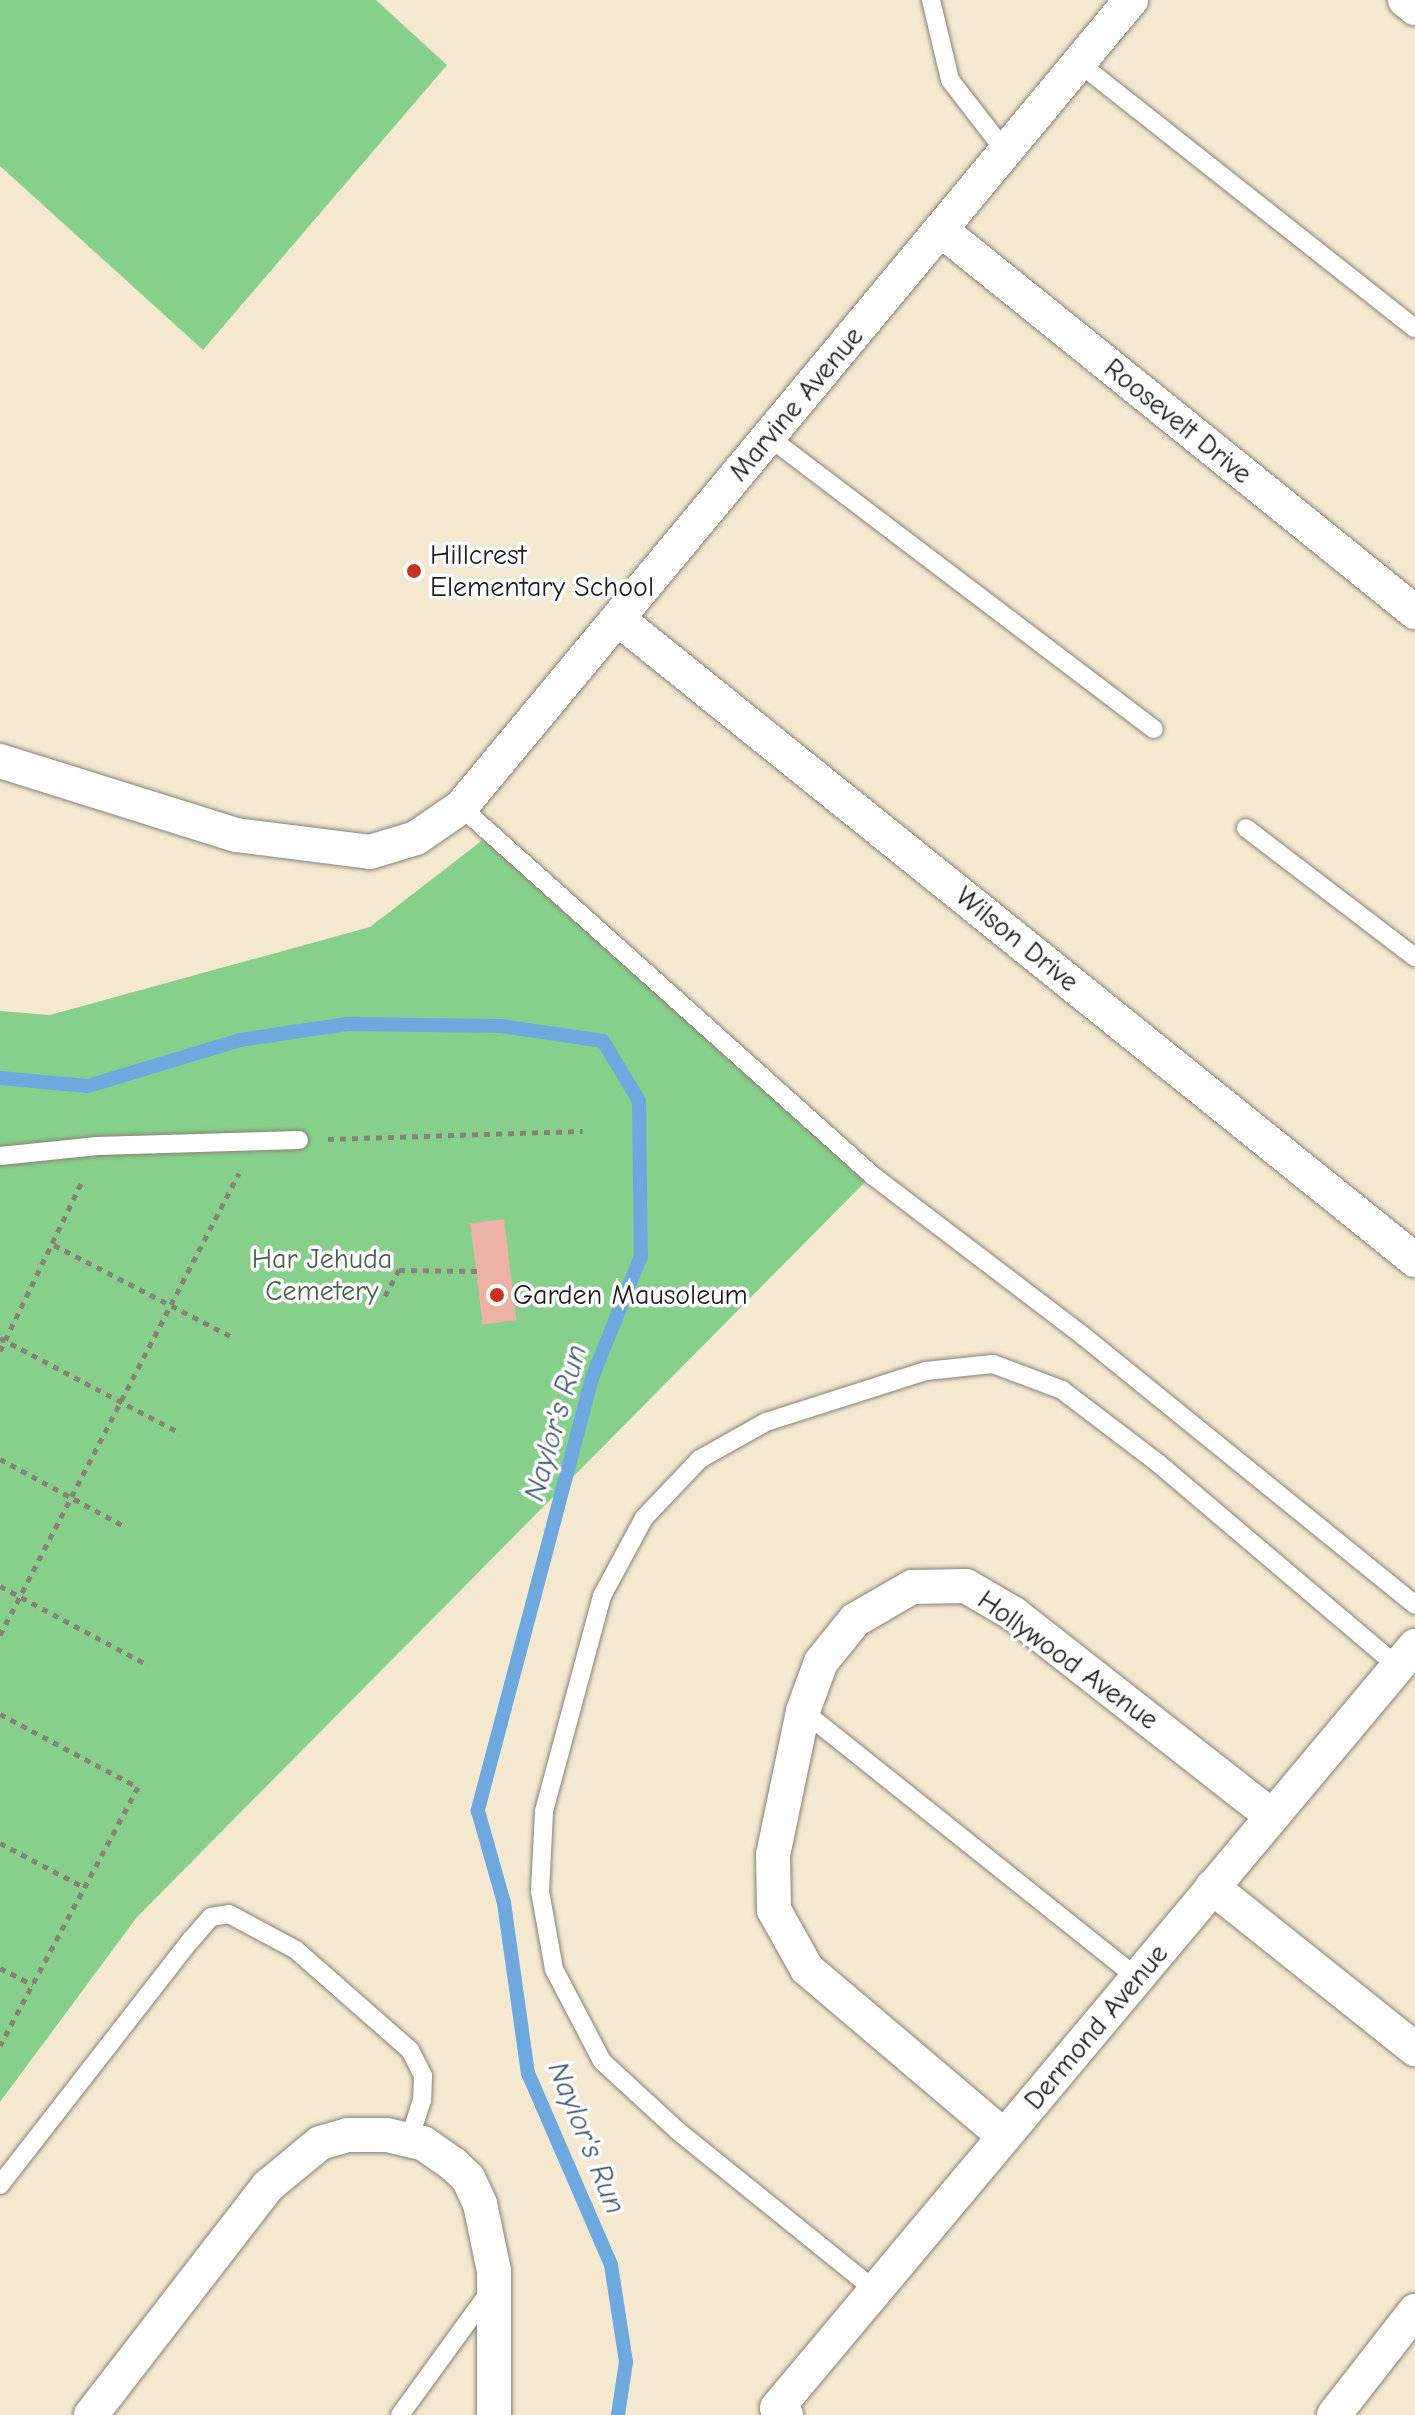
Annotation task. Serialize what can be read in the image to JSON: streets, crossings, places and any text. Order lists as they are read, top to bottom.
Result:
{
  "streets": {
    "street": [
      "Marvine Avenue",
      "Roosevelt Drive",
      "Wilson Drive",
      "Hollywood Avenue",
      "Dermond Avenue"
    ]
  },
  "crossings": [
    ["Marvine Avenue", "Roosevelt Drive"],
    ["Marvine Avenue", "Wilson Drive"],
    ["Hollywood Avenue", "Dermond Avenue"]
  ],
  "water": ["Naylor's Run"],
  "parks": ["Har Jehuda Cemetery"],
  "places": ["Hillcrest Elementary School", "Garden Mausoleum"]
}
